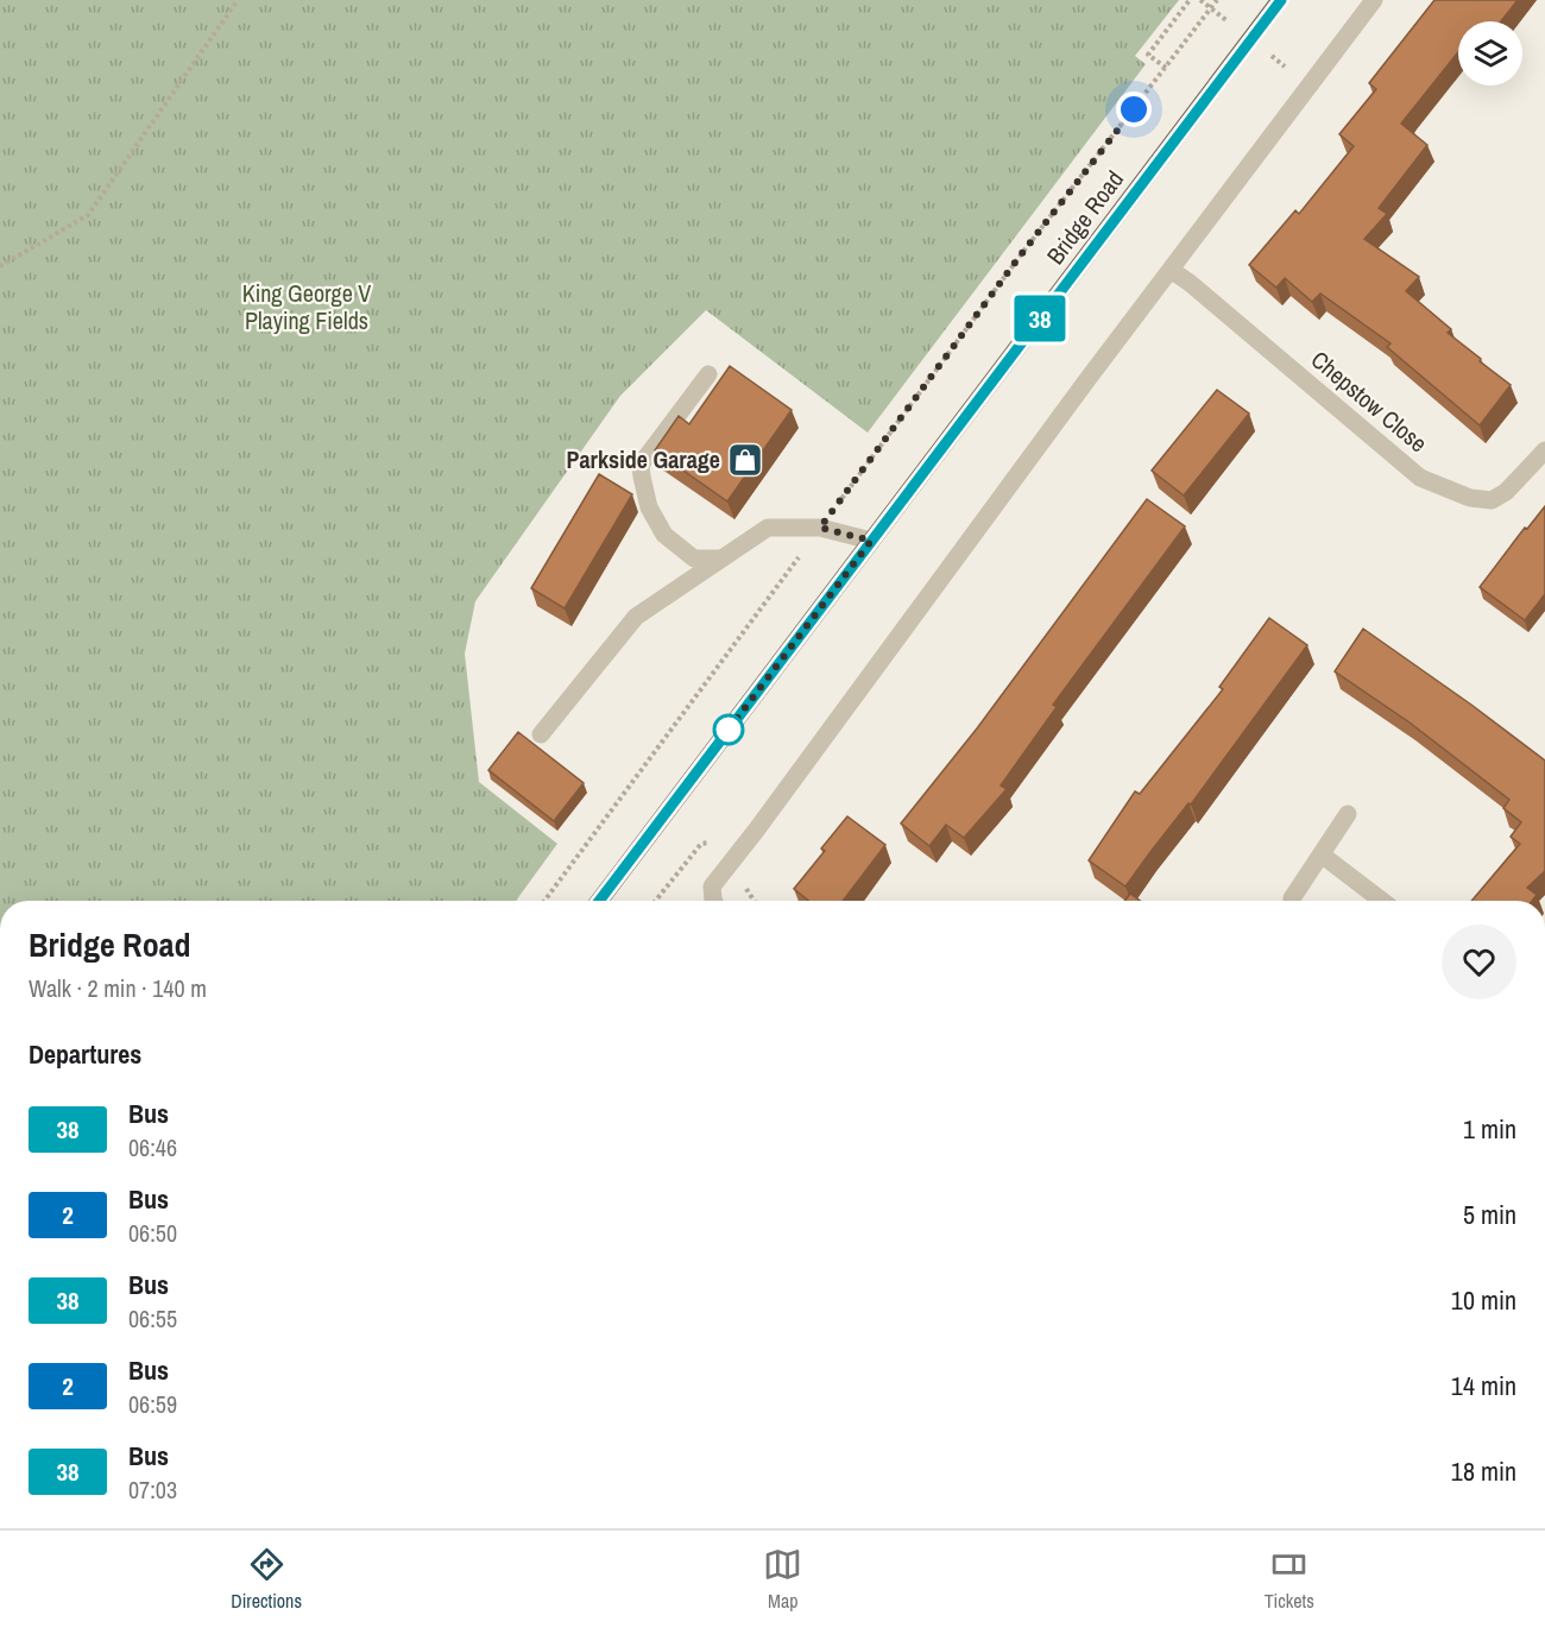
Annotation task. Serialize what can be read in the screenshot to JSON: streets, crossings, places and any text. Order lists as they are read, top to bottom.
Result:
{
  "streets": {
    "main road": ["Bridge Road"],
    "street": ["Chepstow Close"]
  },
  "parks": ["King George V Playing Fields"],
  "places": {
    "shop": ["Parkside Garage"]
  },
  "lines": ["bus line 38"],
  "page": {
    "on_map": "38",
    "heading": [
      ["Bridge Road", "Walk · 2 min · 140 m"],
      "Departures"
    ],
    "list": [
      {
        "mark": "38",
        "name": "Bus",
        "note": "06:46",
        "value": "1 min"
      },
      {
        "mark": "2",
        "name": "Bus",
        "note": "06:50",
        "value": "5 min"
      },
      {
        "mark": "38",
        "name": "Bus",
        "note": "06:55",
        "value": "10 min"
      },
      {
        "mark": "2",
        "name": "Bus",
        "note": "06:59",
        "value": "14 min"
      },
      {
        "mark": "38",
        "name": "Bus",
        "note": "07:03",
        "value": "18 min"
      }
    ],
    "tabs": ["Directions", "Map", "Tickets"]
  }
}
